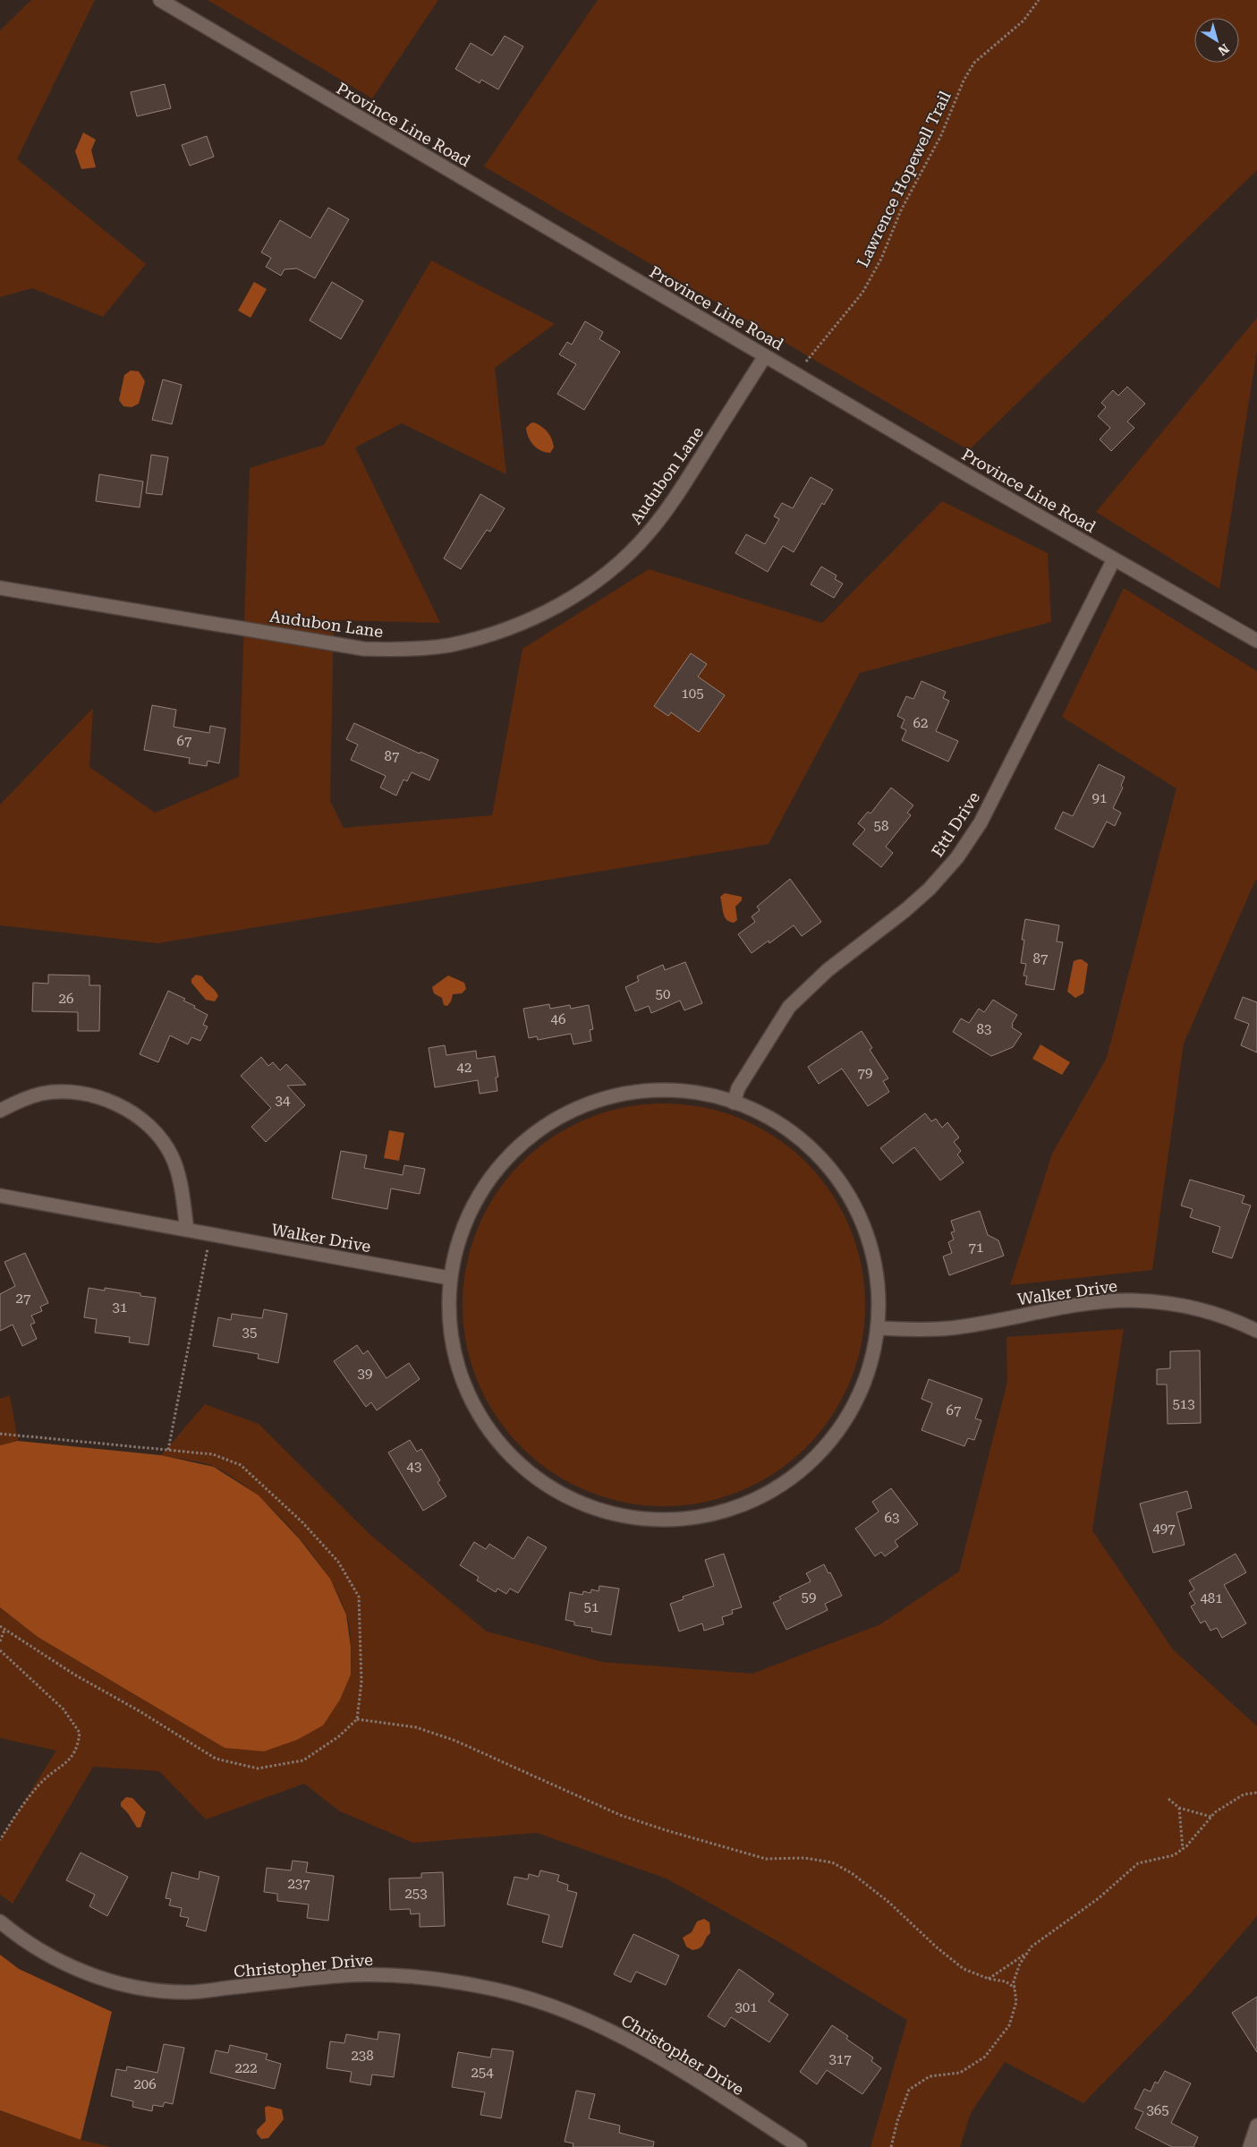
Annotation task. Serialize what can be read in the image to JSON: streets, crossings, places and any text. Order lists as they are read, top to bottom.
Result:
{
  "streets": {
    "street": [
      "Province Line Road",
      "Audubon Lane",
      "Ettl Drive",
      "Walker Drive",
      "Christopher Drive"
    ],
    "path": ["Lawrence Hopewell Trail"]
  },
  "crossings": [
    ["Province Line Road", "Lawrence Hopewell Trail"],
    ["Province Line Road", "Audubon Lane"],
    ["Province Line Road", "Ettl Drive"]
  ],
  "house_numbers": [
    "105",
    "62",
    "67",
    "87",
    "91",
    "58",
    "87",
    "50",
    "26",
    "46",
    "83",
    "42",
    "79",
    "34",
    "71",
    "27",
    "31",
    "35",
    "39",
    "513",
    "67",
    "43",
    "63",
    "497",
    "59",
    "481",
    "51",
    "237",
    "253",
    "301",
    "238",
    "317",
    "222",
    "254",
    "206",
    "365"
  ],
  "north": "bottom right"
}
